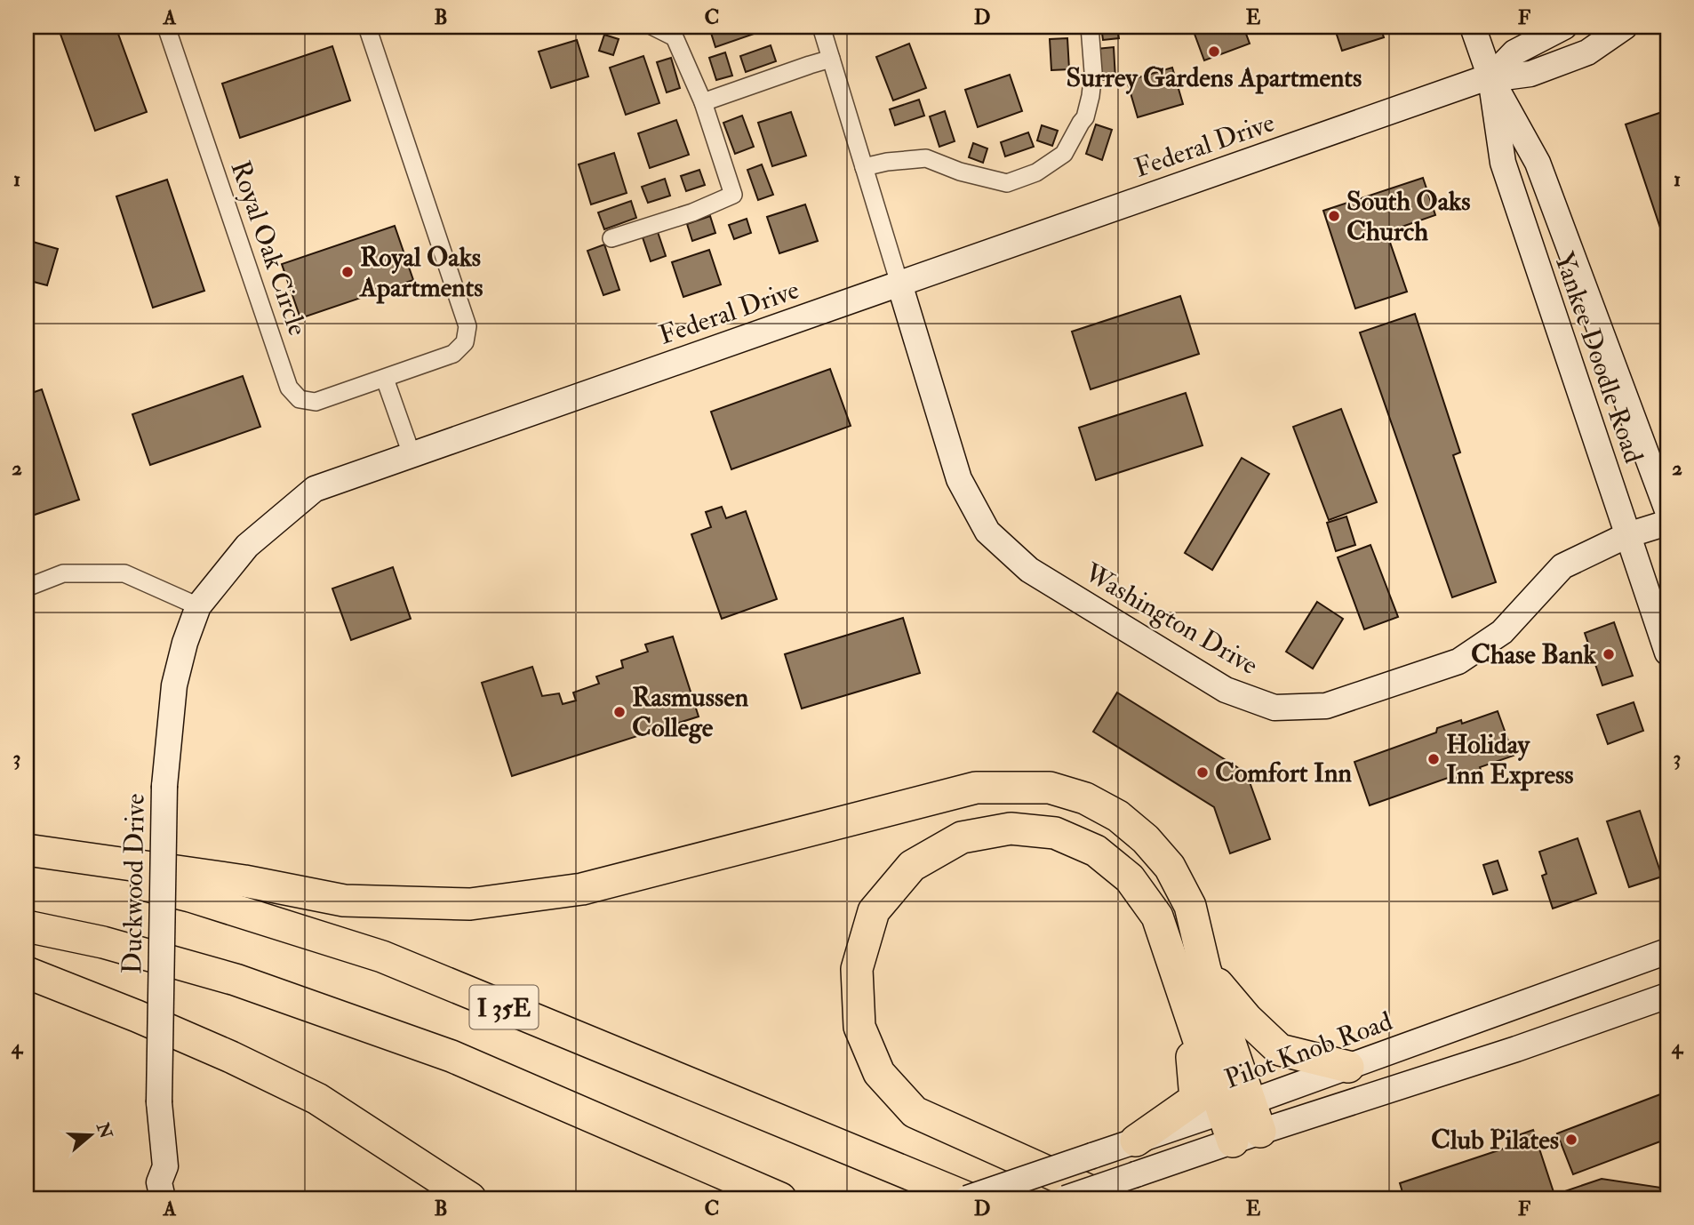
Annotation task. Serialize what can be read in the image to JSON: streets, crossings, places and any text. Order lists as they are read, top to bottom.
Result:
{
  "streets": {
    "highway": ["I 35E"],
    "street": [
      "Federal Drive",
      "Royal Oak Circle",
      "Yankee Doodle Road",
      "Washington Drive",
      "Duckwood Drive",
      "Pilot Knob Road"
    ]
  },
  "crossings": [
    ["Federal Drive", "Yankee Doodle Road"],
    ["Federal Drive", "Washington Drive"],
    ["Federal Drive", "Duckwood Drive"],
    ["Yankee Doodle Road", "Washington Drive"],
    ["I 35E", "Pilot Knob Road"]
  ],
  "places": [
    "Surrey Gardens Apartments",
    "South Oaks Church",
    "Royal Oaks Apartments",
    "Chase Bank",
    "Rasmussen College",
    "Holiday Inn Express",
    "Comfort Inn",
    "Club Pilates"
  ],
  "north": "right",
  "grid": {
    "columns": [
      "A",
      "B",
      "C",
      "D",
      "E",
      "F"
    ],
    "rows": [
      "1",
      "2",
      "3",
      "4"
    ]
  }
}
